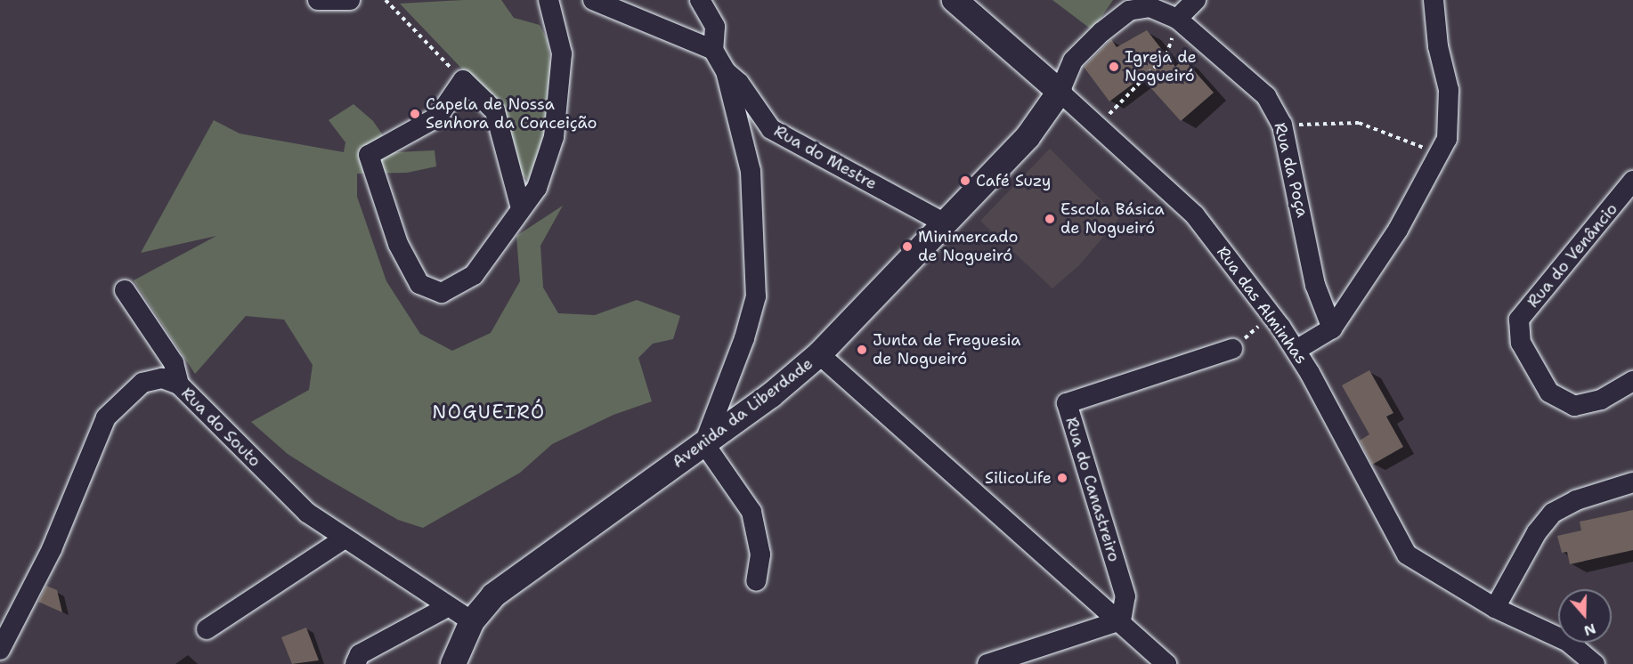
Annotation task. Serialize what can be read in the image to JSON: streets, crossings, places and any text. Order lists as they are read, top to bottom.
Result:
{
  "streets": {
    "street": [
      "Rua do Mestre",
      "Rua da Poça",
      "Rua do Venâncio",
      "Rua das Alminhas",
      "Avenida da Liberdade",
      "Rua do Souto",
      "Rua do Canastreiro"
    ]
  },
  "crossings": [
    ["Rua do Mestre", "Avenida da Liberdade"],
    ["Rua da Poça", "Rua das Alminhas"],
    ["Rua da Poça", "Avenida da Liberdade"],
    ["Rua das Alminhas", "Avenida da Liberdade"],
    ["Avenida da Liberdade", "Rua do Souto"]
  ],
  "districts": ["NOGUEIRÓ"],
  "places": [
    "Igreja de Nogueiró",
    "Capela de Nossa Senhora da Conceição",
    "Café Suzy",
    "Escola Básica de Nogueiró",
    "Minimercado de Nogueiró",
    "Junta de Freguesia de Nogueiró",
    "SilicoLife"
  ],
  "north": "bottom"
}
